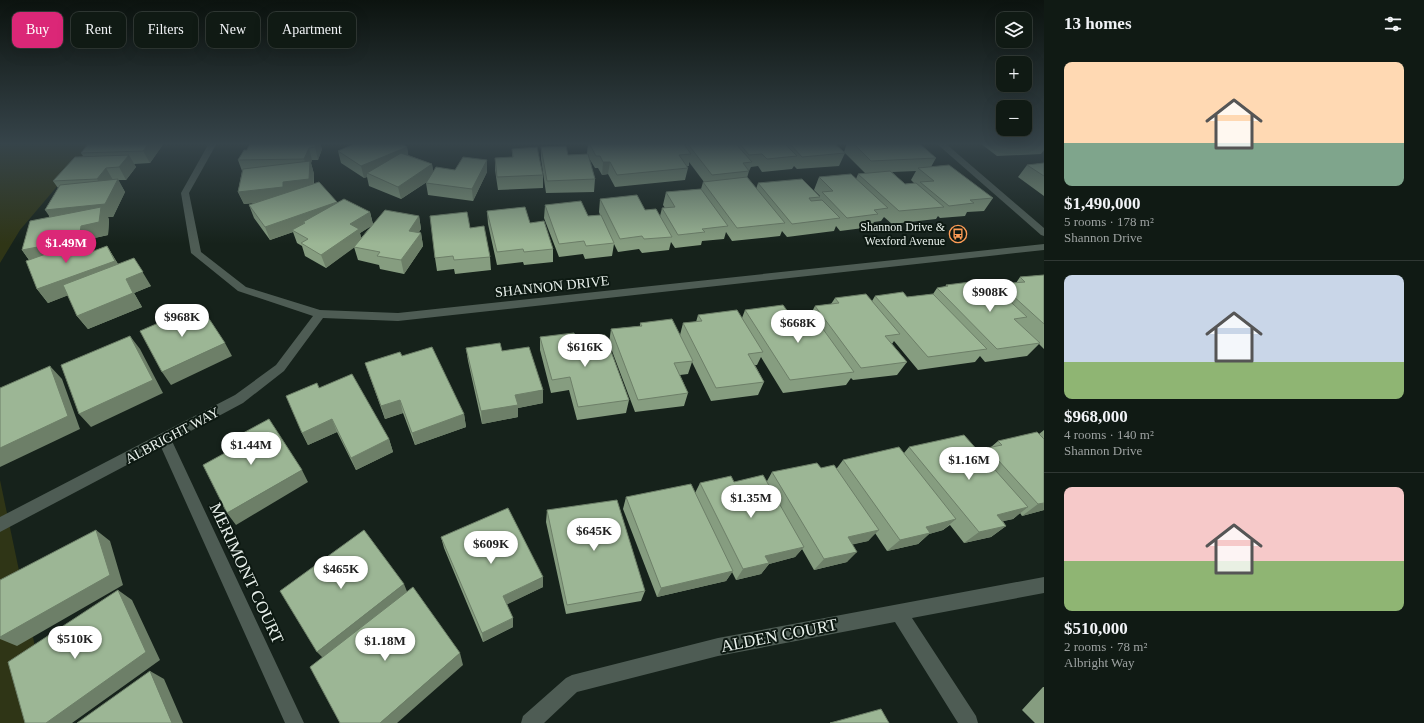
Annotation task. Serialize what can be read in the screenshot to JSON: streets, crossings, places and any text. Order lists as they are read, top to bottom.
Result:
{
  "streets": {
    "street": [
      "SHANNON DRIVE",
      "ALBRIGHT WAY",
      "MERIMONT COURT",
      "ALDEN COURT"
    ]
  },
  "crossings": [
    ["SHANNON DRIVE", "ALBRIGHT WAY"],
    ["ALBRIGHT WAY", "MERIMONT COURT"]
  ],
  "places": {
    "bus stop": ["Shannon Drive & Wexford Avenue"]
  },
  "page": {
    "heading": "13 homes",
    "map_buttons": ["+", "−"],
    "chip": [
      "Buy",
      "Rent",
      "Filters",
      "New",
      "Apartment"
    ],
    "list": [
      {
        "name": "$1,490,000",
        "note": "5 rooms · 178 m² · Shannon Drive"
      },
      {
        "name": "$968,000",
        "note": "4 rooms · 140 m² · Shannon Drive"
      },
      {
        "name": "$510,000",
        "note": "2 rooms · 78 m² · Albright Way"
      }
    ],
    "price": [
      "$1.49M",
      "$908K",
      "$968K",
      "$668K",
      "$616K",
      "$1.44M",
      "$1.16M",
      "$1.35M",
      "$645K",
      "$609K",
      "$465K",
      "$510K",
      "$1.18M"
    ]
  }
}
